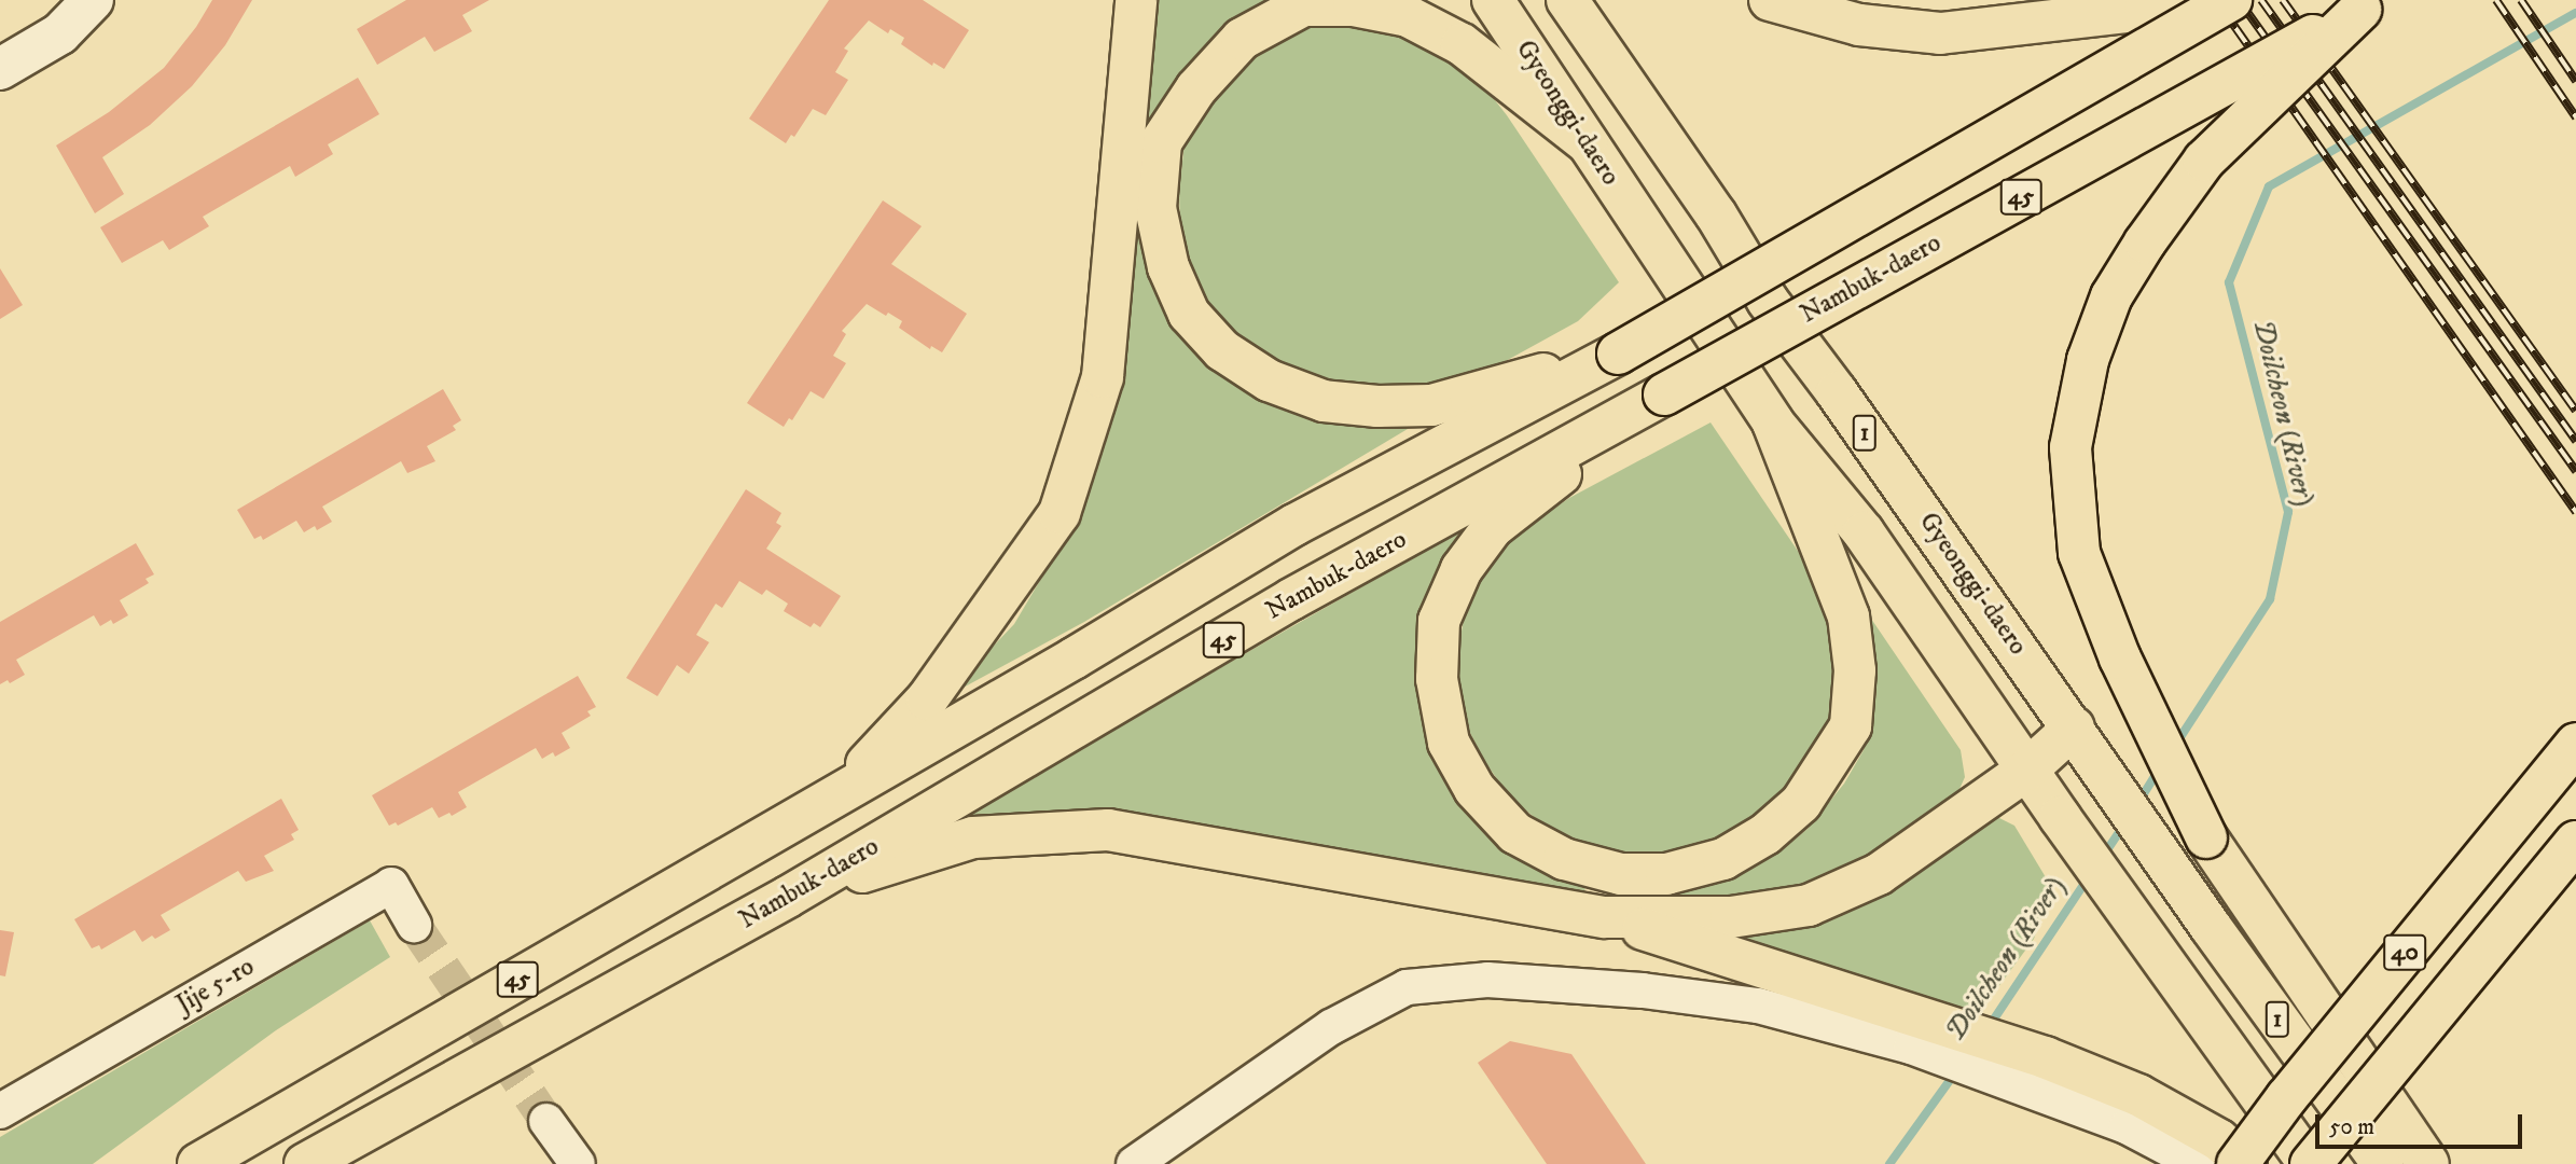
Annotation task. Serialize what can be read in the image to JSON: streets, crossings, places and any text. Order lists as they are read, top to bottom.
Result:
{
  "streets": {
    "main road": [
      "Gyeonggi-daero",
      "45",
      "Nambuk-daero",
      "1",
      "40"
    ],
    "street": ["Jije 5-ro"]
  },
  "crossings": [
    ["Gyeonggi-daero", "40"]
  ],
  "water": ["Doilcheon (River)"],
  "scale_bar": "50 m"
}
